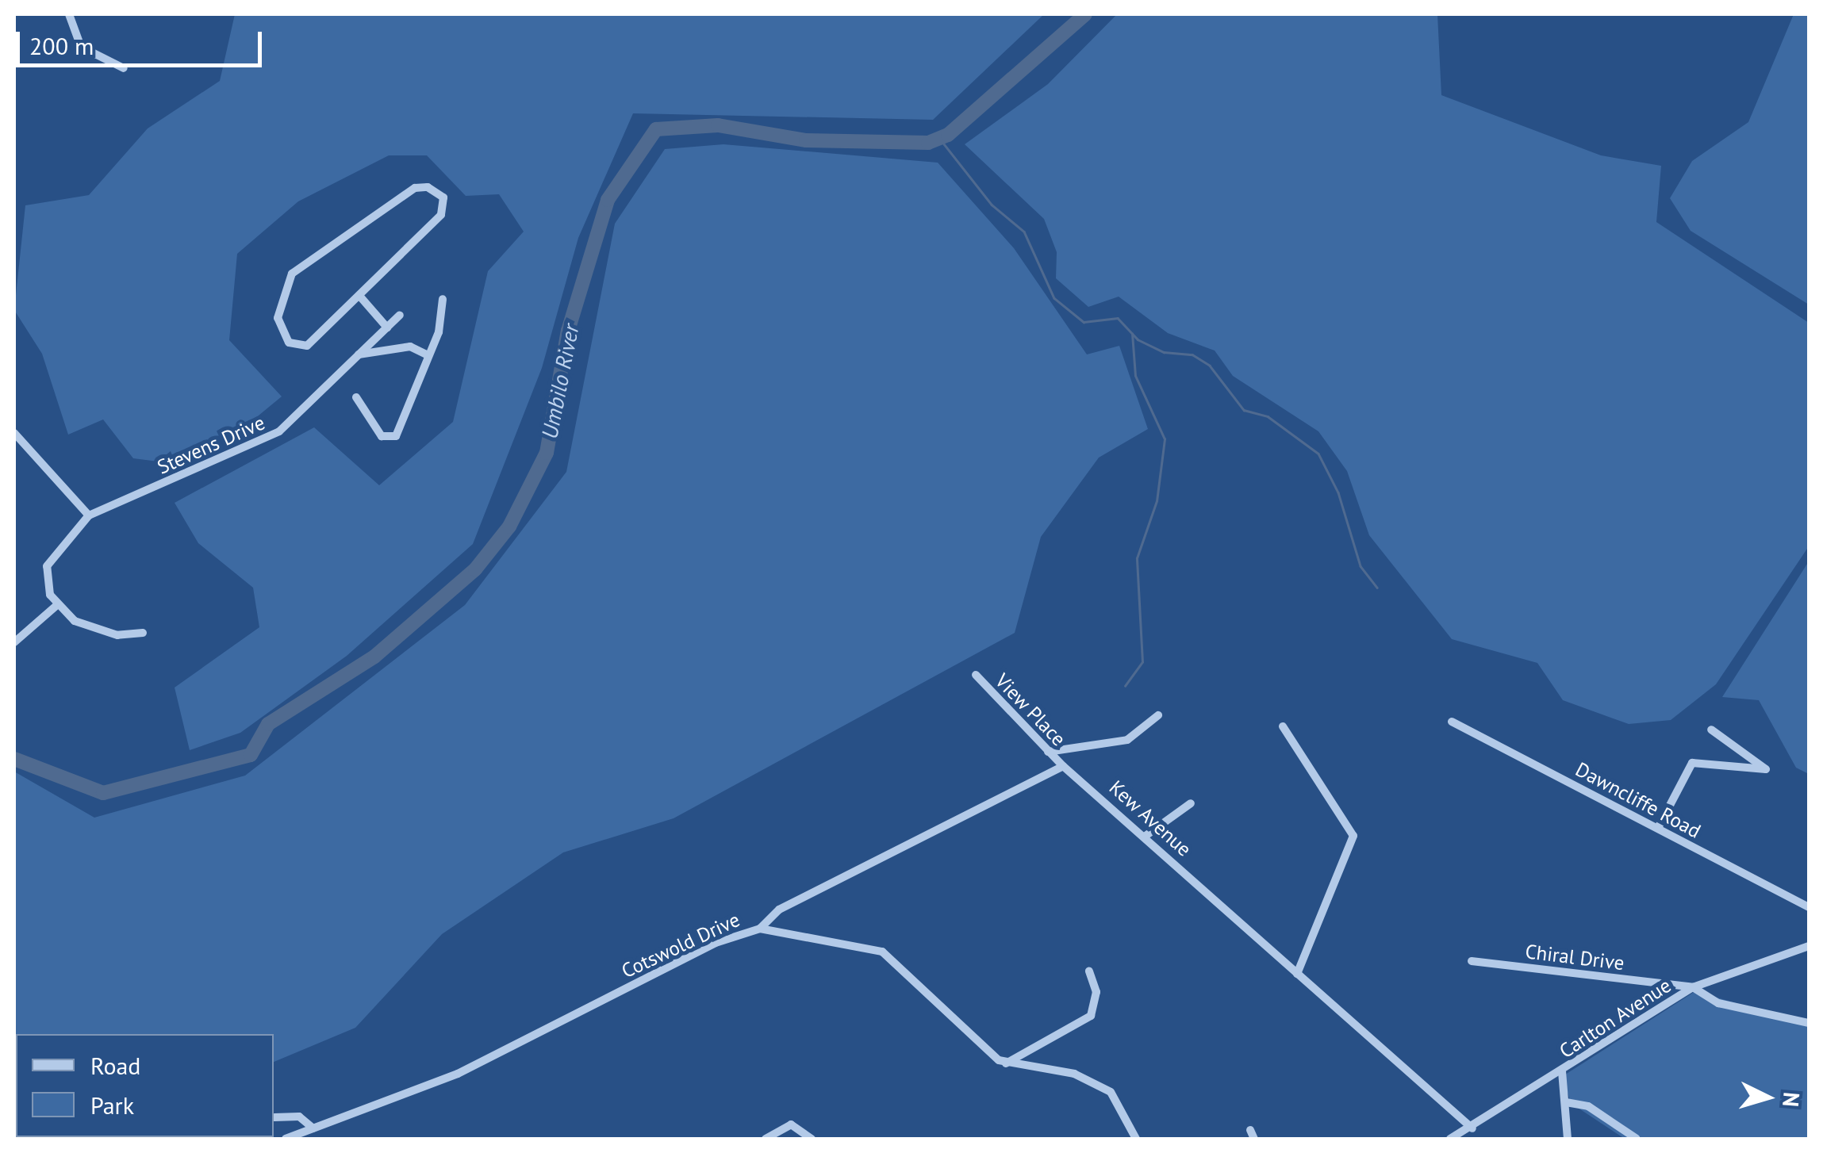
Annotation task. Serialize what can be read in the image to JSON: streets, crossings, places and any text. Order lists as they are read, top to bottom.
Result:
{
  "streets": {
    "street": [
      "Stevens Drive",
      "View Place",
      "Dawncliffe Road",
      "Kew Avenue",
      "Cotswold Drive",
      "Chiral Drive",
      "Carlton Avenue"
    ]
  },
  "crossings": [
    ["View Place", "Kew Avenue"],
    ["Kew Avenue", "Carlton Avenue"],
    ["Chiral Drive", "Carlton Avenue"]
  ],
  "water": ["Umbilo River"],
  "legend": ["Road", "Park"],
  "scale_bar": "200 m",
  "north": "right"
}
